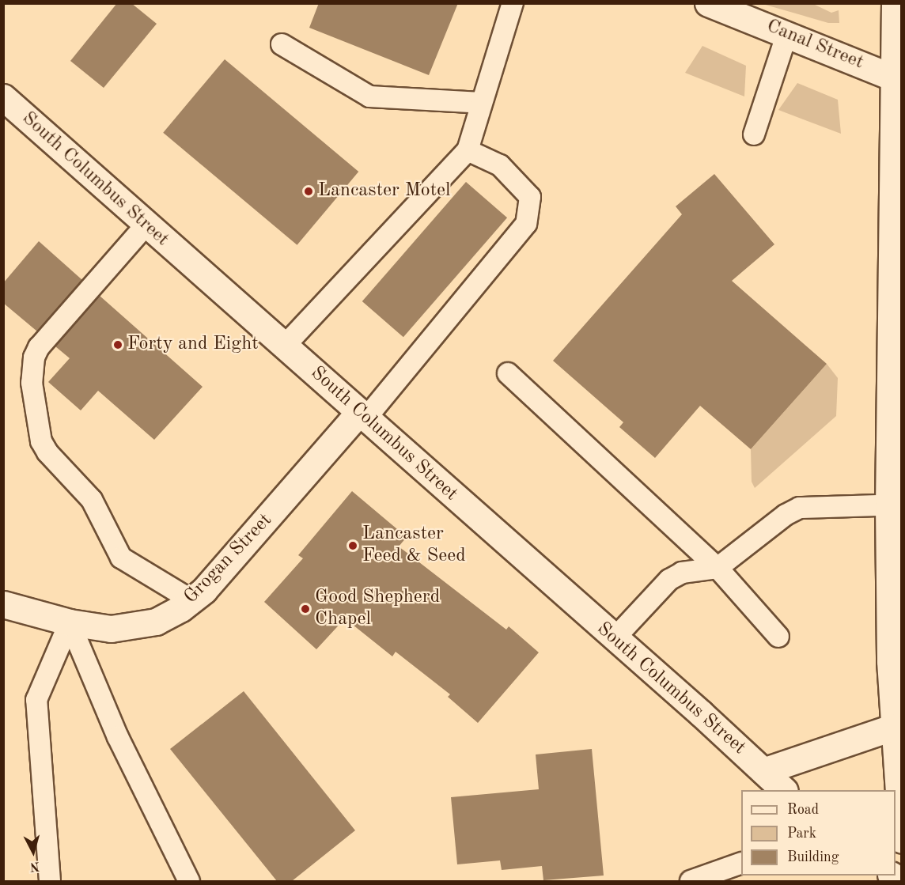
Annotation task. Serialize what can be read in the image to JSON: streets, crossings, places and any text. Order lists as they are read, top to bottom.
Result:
{
  "streets": {
    "street": ["Canal Street", "South Columbus Street", "Grogan Street"]
  },
  "crossings": [
    ["South Columbus Street", "Grogan Street"]
  ],
  "places": [
    "Lancaster Motel",
    "Forty and Eight",
    "Lancaster Feed & Seed",
    "Good Shepherd Chapel"
  ],
  "legend": ["Road", "Park", "Building"],
  "north": "bottom"
}
